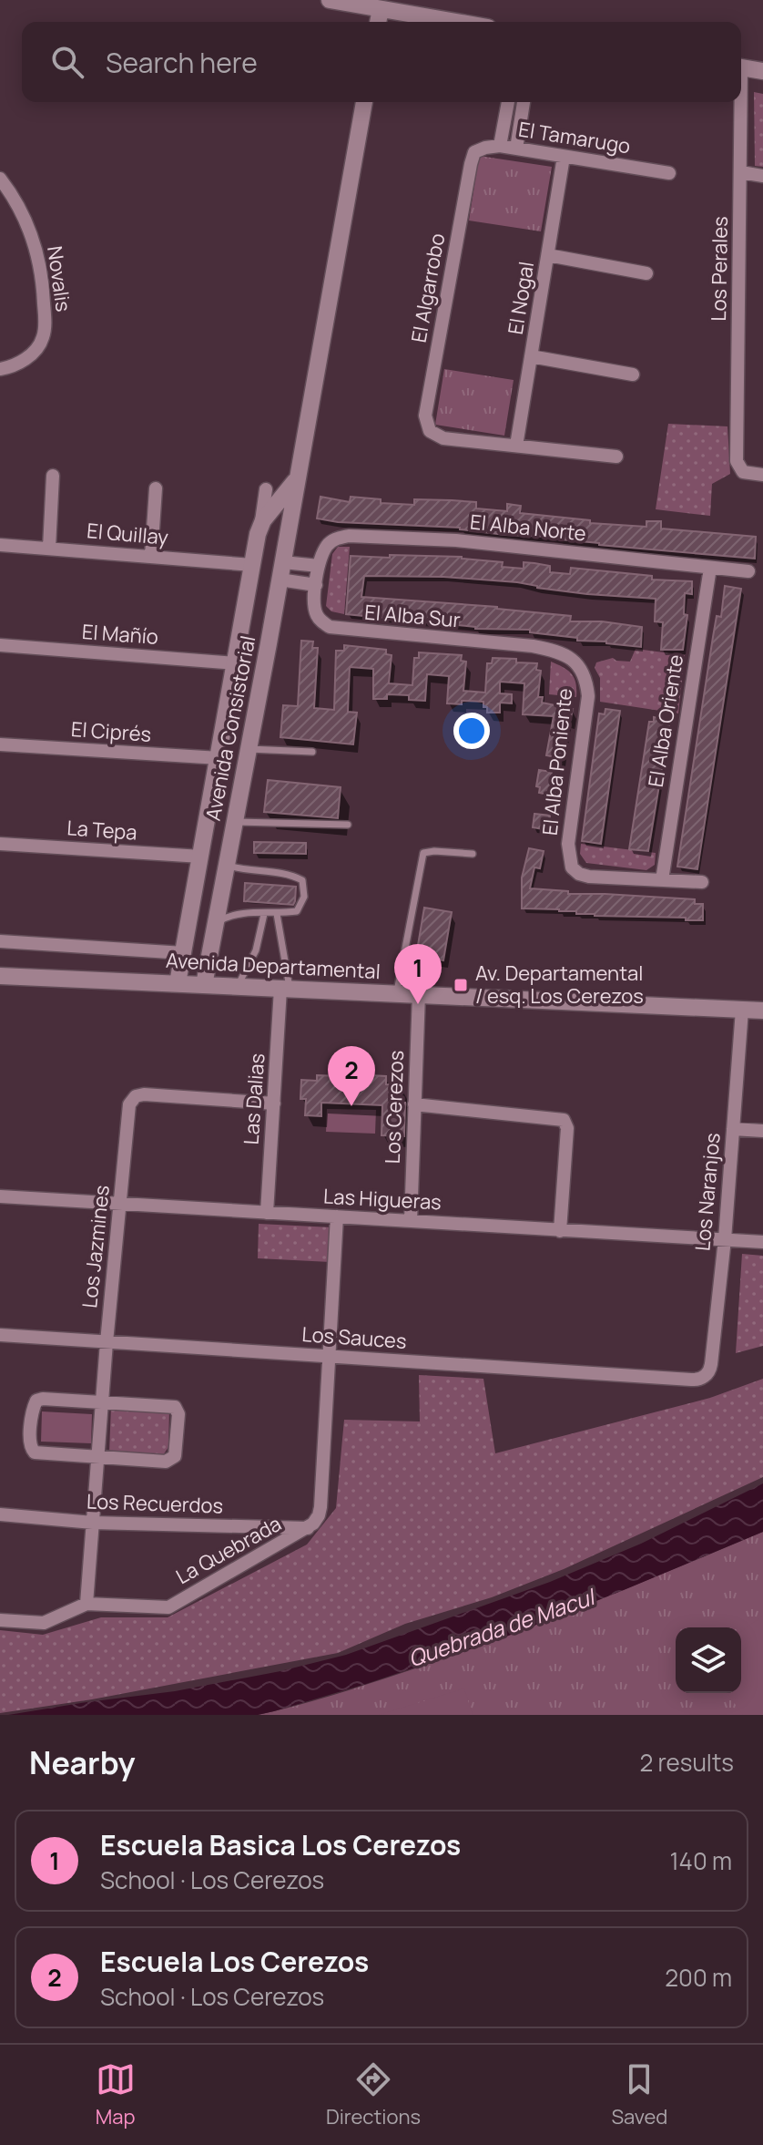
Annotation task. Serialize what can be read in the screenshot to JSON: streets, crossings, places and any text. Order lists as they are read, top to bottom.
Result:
{
  "streets": {
    "street": [
      "El Tamarugo",
      "Los Perales",
      "Novalis",
      "El Algarrobo",
      "El Nogal",
      "El Alba Norte",
      "El Quillay",
      "El Alba Sur",
      "El Mañío",
      "El Alba Oriente",
      "Avenida Consistorial",
      "El Ciprés",
      "El Alba Poniente",
      "La Tepa",
      "Avenida Departamental",
      "Las Dalias",
      "Los Cerezos",
      "Los Naranjos",
      "Las Higueras",
      "Los Jazmines",
      "Los Sauces",
      "Los Recuerdos",
      "La Quebrada"
    ]
  },
  "crossings": [
    ["El Tamarugo", "El Algarrobo"],
    ["El Tamarugo", "El Nogal"],
    ["El Algarrobo", "El Nogal"],
    ["El Alba Norte", "El Alba Sur"],
    ["El Alba Norte", "El Alba Oriente"],
    ["El Quillay", "Avenida Consistorial"],
    ["El Alba Sur", "El Alba Poniente"],
    ["El Mañío", "Avenida Consistorial"],
    ["El Alba Oriente", "El Alba Poniente"],
    ["Avenida Consistorial", "El Ciprés"],
    ["Avenida Consistorial", "La Tepa"],
    ["Avenida Consistorial", "Avenida Departamental"],
    ["Avenida Departamental", "Las Dalias"],
    ["Avenida Departamental", "Los Cerezos"],
    ["Avenida Departamental", "Los Naranjos"],
    ["Las Dalias", "Las Higueras"],
    ["Las Dalias", "Los Jazmines"],
    ["Los Cerezos", "Las Higueras"],
    ["Los Naranjos", "Las Higueras"],
    ["Los Naranjos", "Los Sauces"],
    ["Las Higueras", "Los Jazmines"],
    ["Los Jazmines", "Los Sauces"],
    ["Los Jazmines", "Los Recuerdos"],
    ["Los Jazmines", "La Quebrada"],
    ["Los Recuerdos", "La Quebrada"]
  ],
  "water": ["Quebrada de Macul"],
  "places": {
    "transit": ["Av. Departamental / esq. Los Cerezos"]
  },
  "page": {
    "search": "Search here",
    "pins": ["1", "2"],
    "heading": ["Nearby", "2 results"],
    "list": [
      {
        "mark": "1",
        "name": "Escuela Basica Los Cerezos",
        "note": "School · Los Cerezos",
        "value": "140 m"
      },
      {
        "mark": "2",
        "name": "Escuela Los Cerezos",
        "note": "School · Los Cerezos",
        "value": "200 m"
      }
    ],
    "nav": ["Map", "Directions", "Saved"]
  }
}
